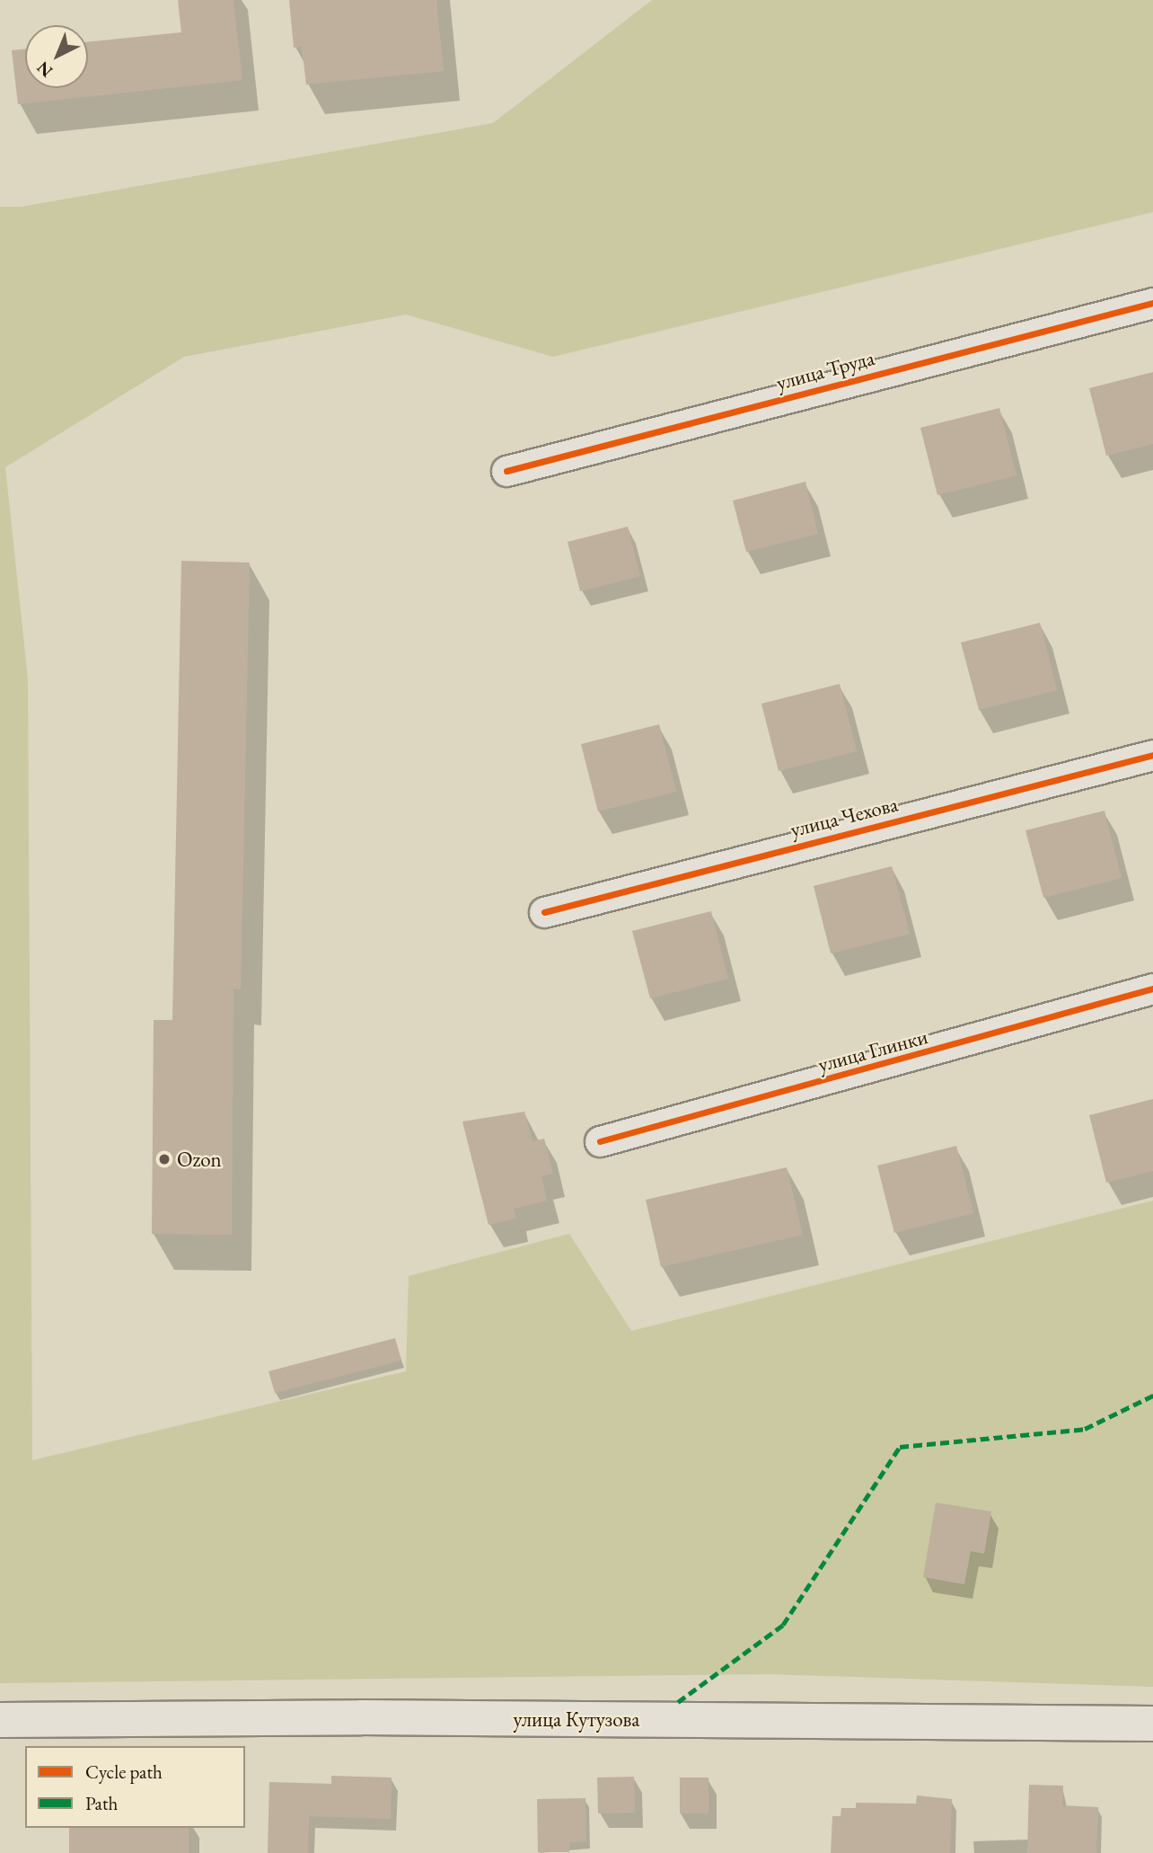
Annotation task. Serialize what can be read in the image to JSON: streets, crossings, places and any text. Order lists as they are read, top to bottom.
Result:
{
  "streets": {
    "main road": ["улица Кутузова"],
    "street": ["улица Труда", "улица Чехова", "улица Глинки"]
  },
  "places": ["Ozon"],
  "legend": ["Cycle path", "Path"],
  "north": "bottom left"
}
